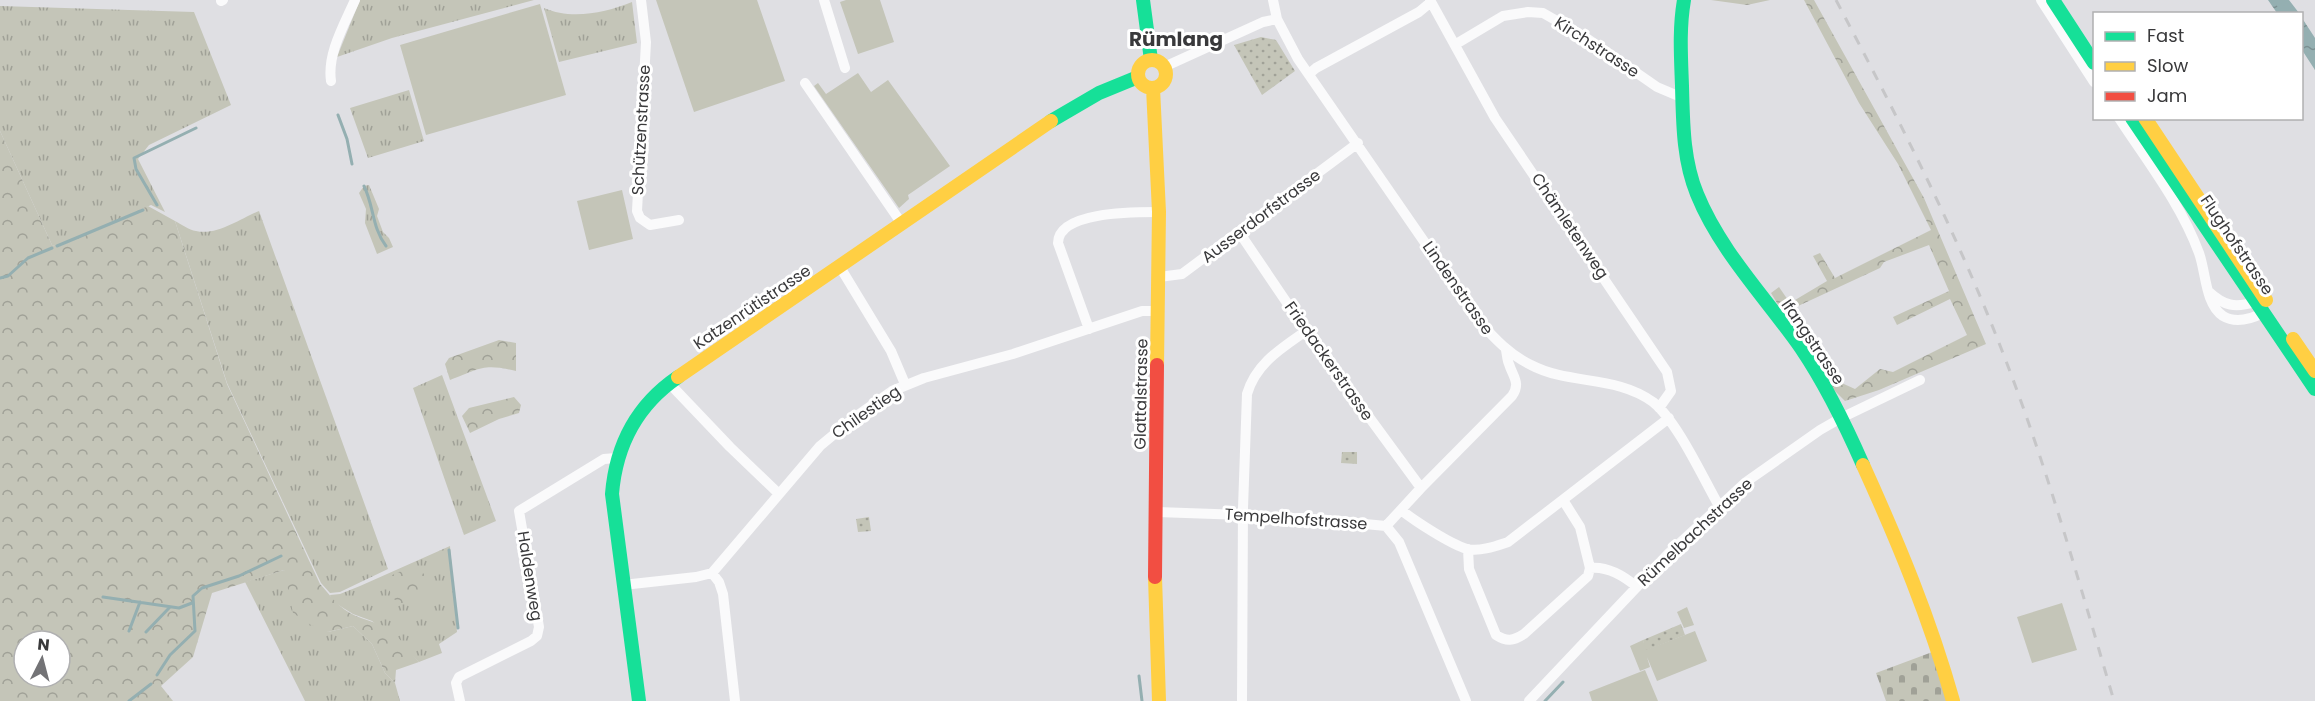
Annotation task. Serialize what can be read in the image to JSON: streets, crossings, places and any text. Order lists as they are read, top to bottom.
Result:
{
  "streets": {
    "street": [
      "Kirchstrasse",
      "Schützenstrasse",
      "Ausserdorfstrasse",
      "Chämletenweg",
      "Flughofstrasse",
      "Lindenstrasse",
      "Katzenrütistrasse",
      "Ifangstrasse",
      "Friedackerstrasse",
      "Glattalstrasse",
      "Chilestieg",
      "Tempelhofstrasse",
      "Rümelbachstrasse",
      "Haldenweg"
    ]
  },
  "crossings": [
    ["Kirchstrasse", "Chämletenweg"],
    ["Kirchstrasse", "Ifangstrasse"],
    ["Ausserdorfstrasse", "Lindenstrasse"],
    ["Ausserdorfstrasse", "Friedackerstrasse"],
    ["Ausserdorfstrasse", "Glattalstrasse"],
    ["Chämletenweg", "Lindenstrasse"],
    ["Lindenstrasse", "Rümelbachstrasse"],
    ["Katzenrütistrasse", "Glattalstrasse"],
    ["Katzenrütistrasse", "Haldenweg"],
    ["Ifangstrasse", "Rümelbachstrasse"],
    ["Glattalstrasse", "Chilestieg"],
    ["Glattalstrasse", "Tempelhofstrasse"]
  ],
  "districts": ["Rümlang"],
  "legend": ["Fast", "Slow", "Jam"],
  "north": "top"
}
